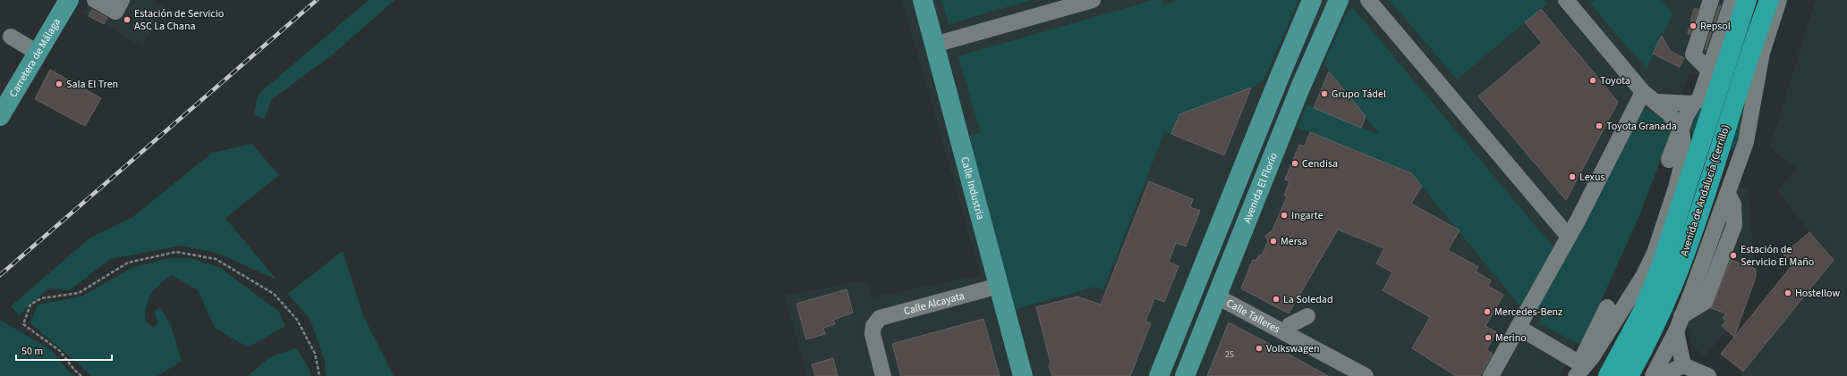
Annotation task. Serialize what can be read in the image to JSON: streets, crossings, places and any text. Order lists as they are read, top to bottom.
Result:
{
  "streets": {
    "highway": ["Avenida de Andalucía (Cerrillo)"],
    "main road": ["Carretera de Málaga", "Avenida El Florío", "Calle Industria"],
    "street": ["Calle Alcayata", "Calle Talleres"]
  },
  "crossings": [
    ["Avenida El Florío", "Calle Talleres"],
    ["Calle Industria", "Calle Alcayata"]
  ],
  "places": [
    "Estación de Servicio ASC La Chana",
    "Repsol",
    "Toyota",
    "Sala El Tren",
    "Grupo Tádel",
    "Toyota Granada",
    "Cendisa",
    "Lexus",
    "Ingarte",
    "Mersa",
    "Estación de Servicio El Maño",
    "Hostellow",
    "La Soledad",
    "Mercedes-Benz",
    "Merino",
    "Volkswagen"
  ],
  "house_numbers": ["25"],
  "scale_bar": "50 m"
}
